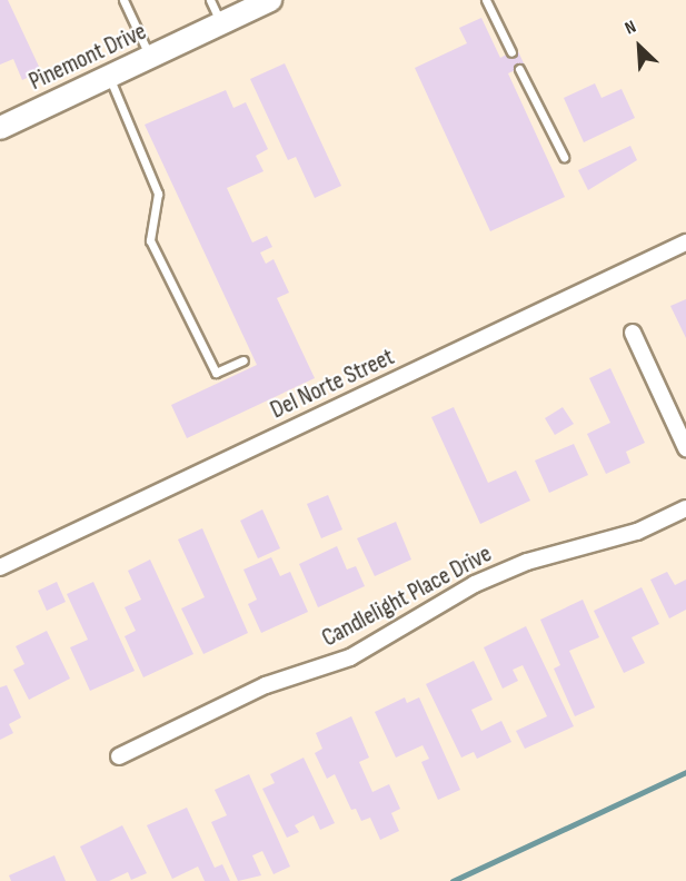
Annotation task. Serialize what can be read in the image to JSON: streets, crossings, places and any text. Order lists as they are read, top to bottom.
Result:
{
  "streets": {
    "main road": ["Pinemont Drive"],
    "street": ["Del Norte Street", "Candlelight Place Drive"]
  },
  "north": "top left"
}
